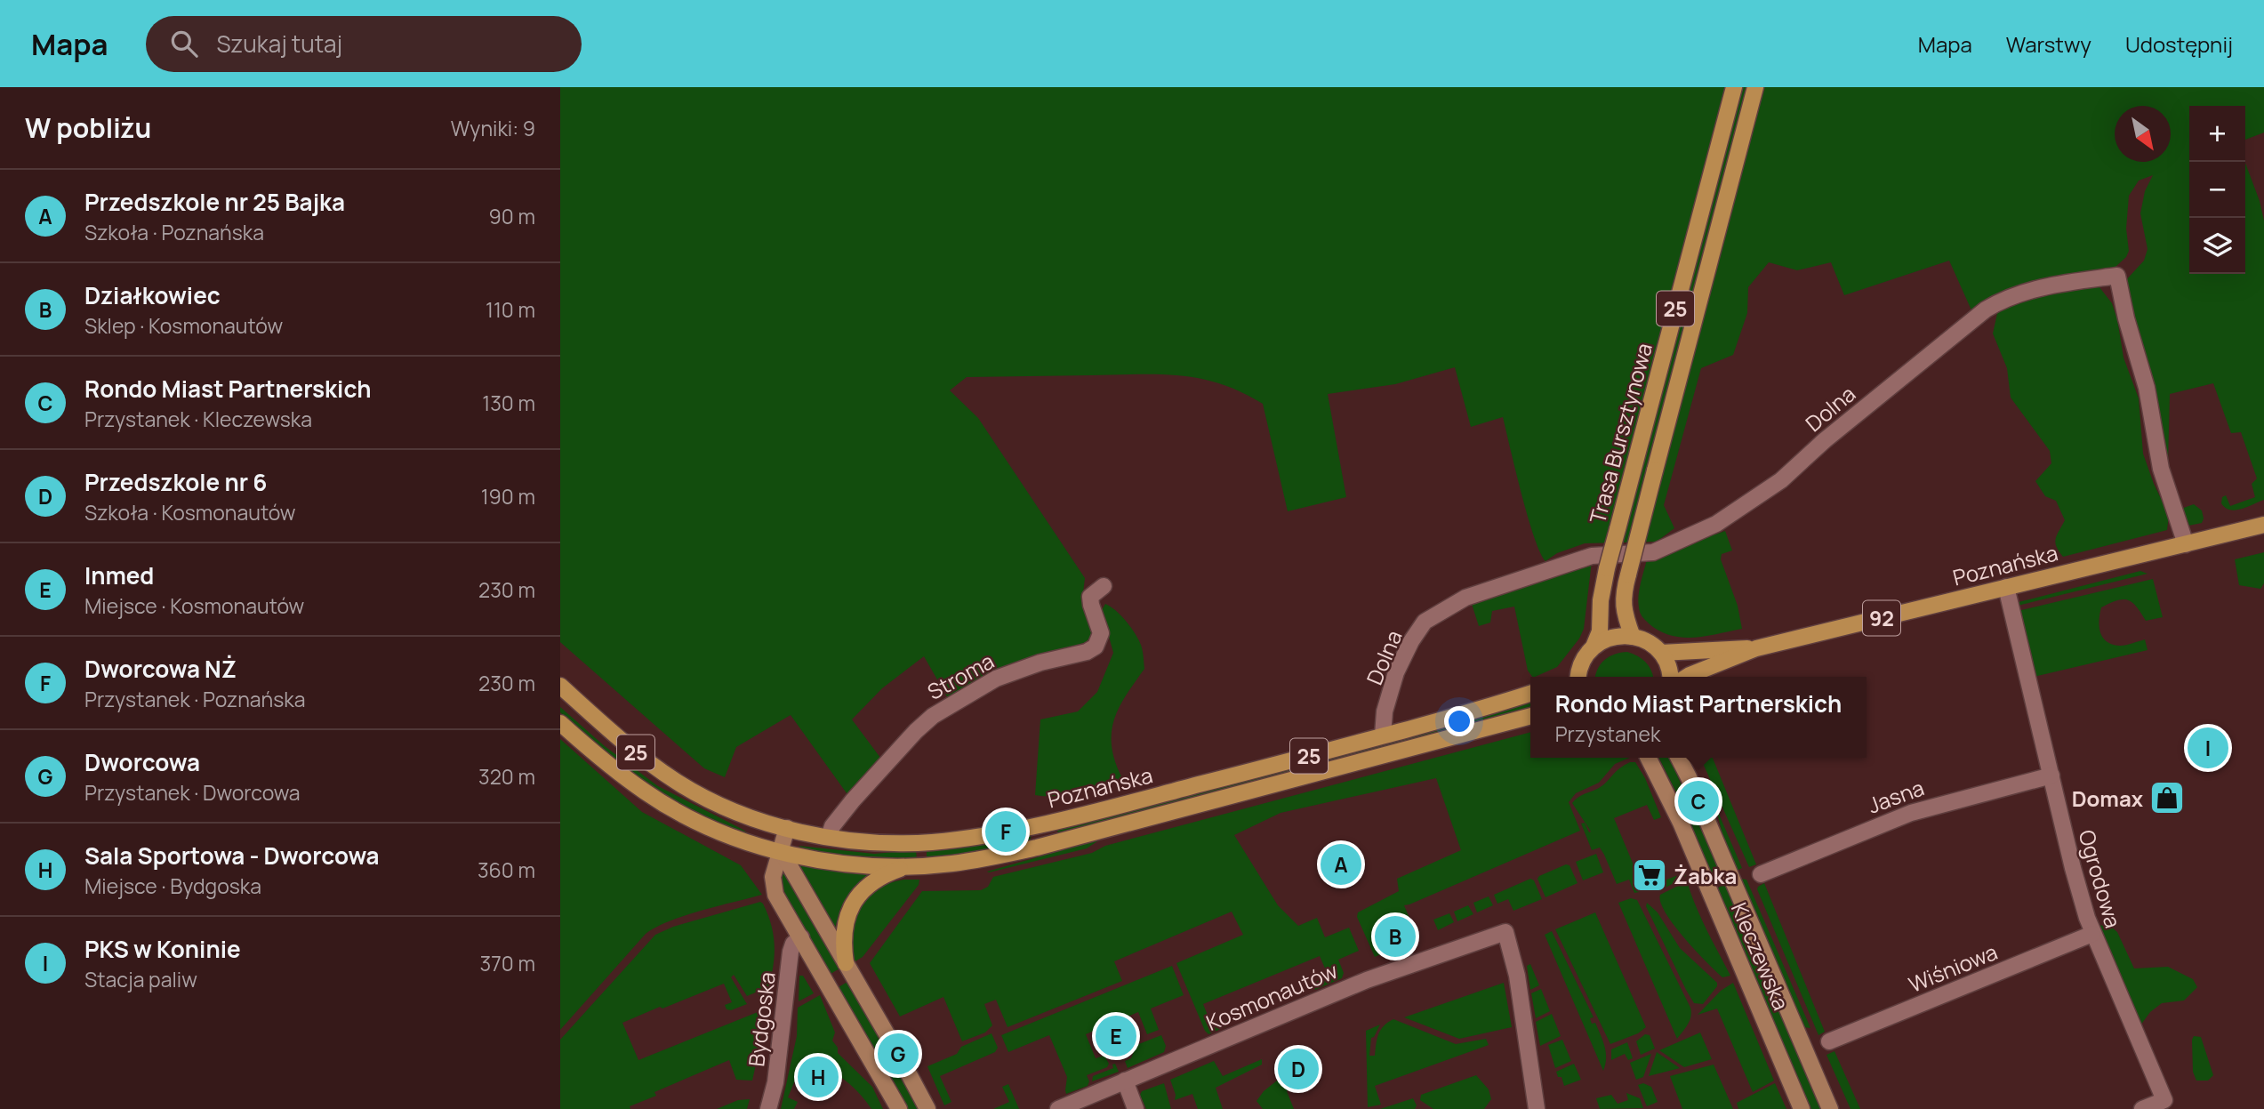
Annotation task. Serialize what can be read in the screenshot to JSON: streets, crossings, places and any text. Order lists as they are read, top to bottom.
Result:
{
  "streets": {
    "main road": [
      "25",
      "Trasa Bursztynowa",
      "Poznańska",
      "92",
      "Kleczewska"
    ],
    "street": [
      "Dolna",
      "Stroma",
      "Jasna",
      "Ogrodowa",
      "Wiśniowa",
      "Kosmonautów",
      "Bydgoska"
    ]
  },
  "crossings": [
    ["25", "Trasa Bursztynowa"],
    ["Dolna", "Poznańska"],
    ["Poznańska", "Stroma"],
    ["Poznańska", "Ogrodowa"],
    ["Jasna", "Ogrodowa"],
    ["Ogrodowa", "Wiśniowa"]
  ],
  "places": {
    "shop": ["Domax"],
    "supermarket": ["Żabka"]
  },
  "north": "bottom right",
  "page": {
    "header": "Mapa",
    "search": "Szukaj tutaj",
    "nav": ["Mapa", "Warstwy", "Udostępnij"],
    "heading": ["W pobliżu", "Wyniki: 9"],
    "map_buttons": ["+", "−"],
    "list": [
      {
        "mark": "A",
        "name": "Przedszkole nr 25 Bajka",
        "note": "Szkoła · Poznańska",
        "value": "90 m"
      },
      {
        "mark": "B",
        "name": "Działkowiec",
        "note": "Sklep · Kosmonautów",
        "value": "110 m"
      },
      {
        "mark": "C",
        "name": "Rondo Miast Partnerskich",
        "note": "Przystanek · Kleczewska",
        "value": "130 m"
      },
      {
        "mark": "D",
        "name": "Przedszkole nr 6",
        "note": "Szkoła · Kosmonautów",
        "value": "190 m"
      },
      {
        "mark": "E",
        "name": "Inmed",
        "note": "Miejsce · Kosmonautów",
        "value": "230 m"
      },
      {
        "mark": "F",
        "name": "Dworcowa NŻ",
        "note": "Przystanek · Poznańska",
        "value": "230 m"
      },
      {
        "mark": "G",
        "name": "Dworcowa",
        "note": "Przystanek · Dworcowa",
        "value": "320 m"
      },
      {
        "mark": "H",
        "name": "Sala Sportowa - Dworcowa",
        "note": "Miejsce · Bydgoska",
        "value": "360 m"
      },
      {
        "mark": "I",
        "name": "PKS w Koninie",
        "note": "Stacja paliw",
        "value": "370 m"
      }
    ],
    "popup": ["Rondo Miast Partnerskich", "Przystanek"],
    "pins": [
      "I",
      "C",
      "F",
      "A",
      "B",
      "E",
      "G",
      "D",
      "H"
    ]
  }
}
